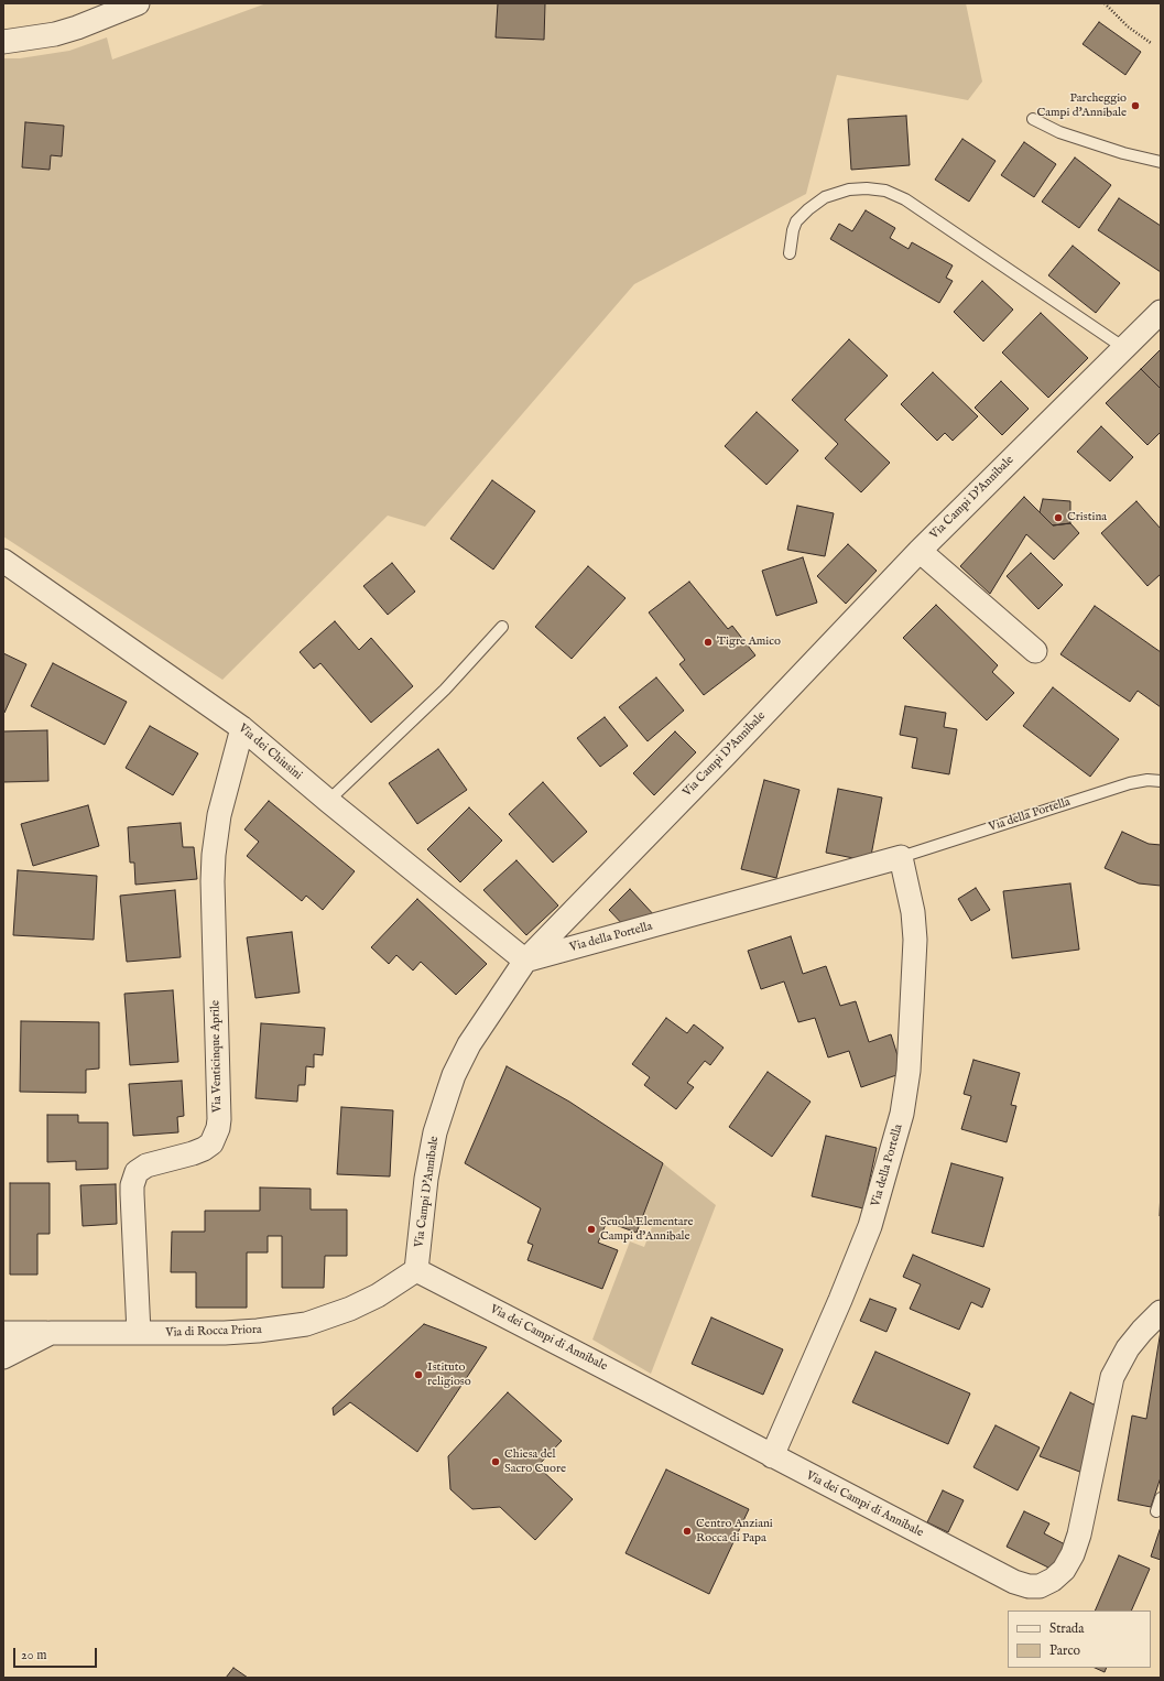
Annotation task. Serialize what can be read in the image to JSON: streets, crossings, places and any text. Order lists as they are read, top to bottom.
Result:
{
  "streets": {
    "street": [
      "Via Campi D'Annibale",
      "Via dei Chiusini",
      "Via della Portella",
      "Via Venticinque Aprile",
      "Via di Rocca Priora",
      "Via dei Campi di Annibale"
    ]
  },
  "crossings": [
    ["Via Campi D'Annibale", "Via dei Chiusini"],
    ["Via Campi D'Annibale", "Via della Portella"],
    ["Via Campi D'Annibale", "Via di Rocca Priora"],
    ["Via Campi D'Annibale", "Via dei Campi di Annibale"],
    ["Via dei Chiusini", "Via della Portella"],
    ["Via dei Chiusini", "Via Venticinque Aprile"],
    ["Via della Portella", "Via dei Campi di Annibale"],
    ["Via Venticinque Aprile", "Via di Rocca Priora"],
    ["Via di Rocca Priora", "Via dei Campi di Annibale"]
  ],
  "places": [
    "Parcheggio Campi d'Annibale",
    "Cristina",
    "Tigre Amico",
    "Scuola Elementare Campi d'Annibale",
    "Istituto religioso",
    "Chiesa del Sacro Cuore",
    "Centro Anziani Rocca di Papa"
  ],
  "legend": ["Strada", "Parco"],
  "scale_bar": "20 m"
}
